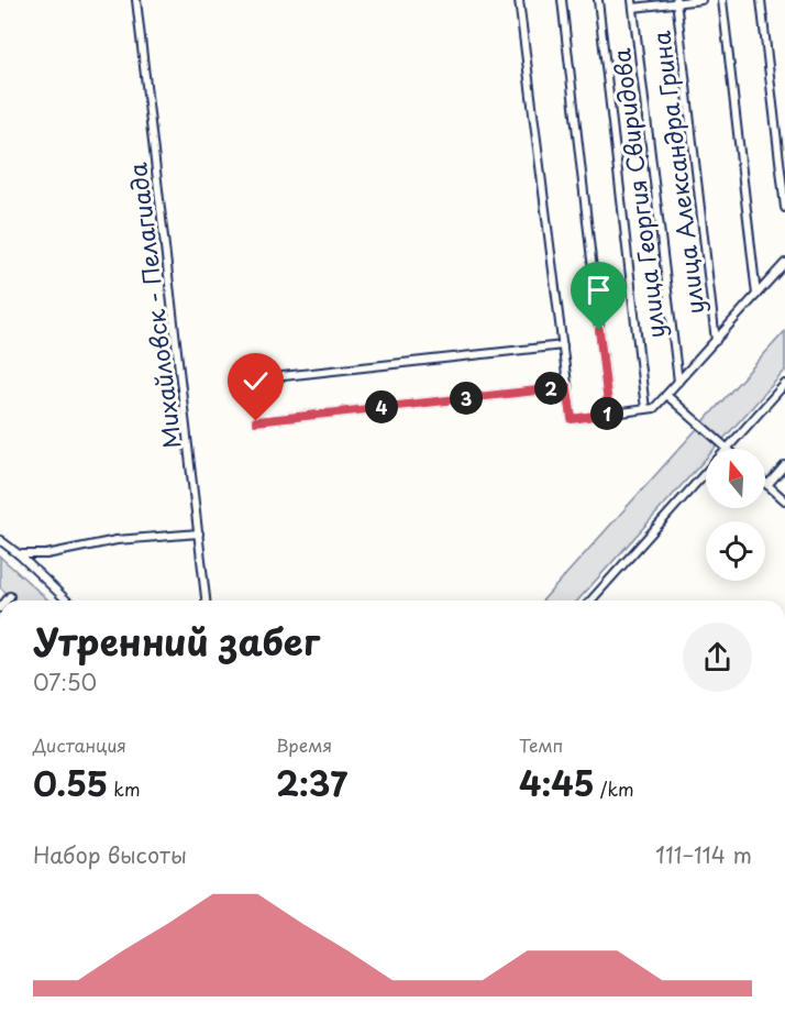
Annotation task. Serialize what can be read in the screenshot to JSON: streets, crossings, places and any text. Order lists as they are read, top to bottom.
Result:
{
  "streets": {
    "street": ["улица Александра Грина", "улица Георгия Свиридова", "Михайловск - Пелагиада"]
  },
  "north": "top",
  "page": {
    "pins": [
      "2",
      "3",
      "4",
      "1"
    ],
    "heading": ["Утренний забег", "07:50"],
    "stats": [
      ["Дистанция", "0.55 km"],
      ["Время", "2:37"],
      ["Темп", "4:45 /km"]
    ],
    "chart": ["Набор высоты", "111–114 m"]
  }
}
